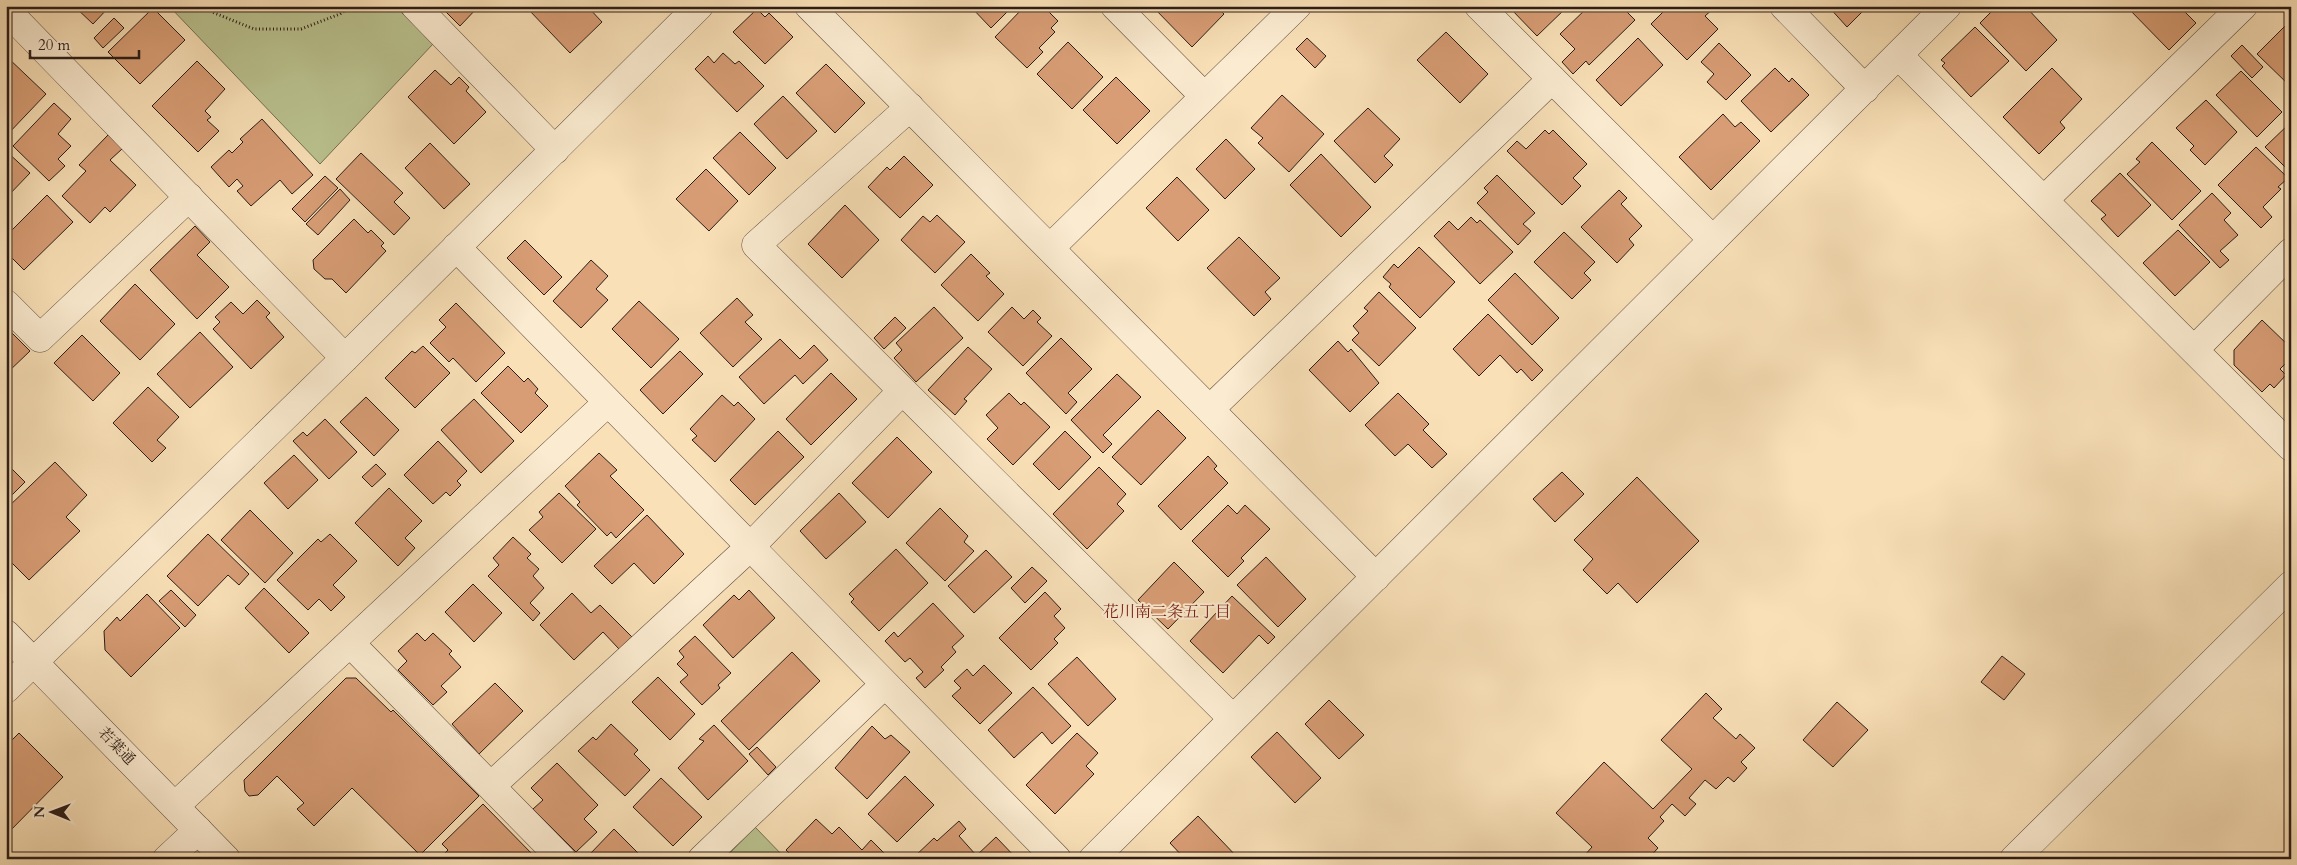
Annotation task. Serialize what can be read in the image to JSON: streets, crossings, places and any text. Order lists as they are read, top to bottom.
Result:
{
  "streets": {
    "street": ["若葉通"]
  },
  "districts": ["花川南二条五丁目"],
  "scale_bar": "20 m",
  "north": "left"
}
